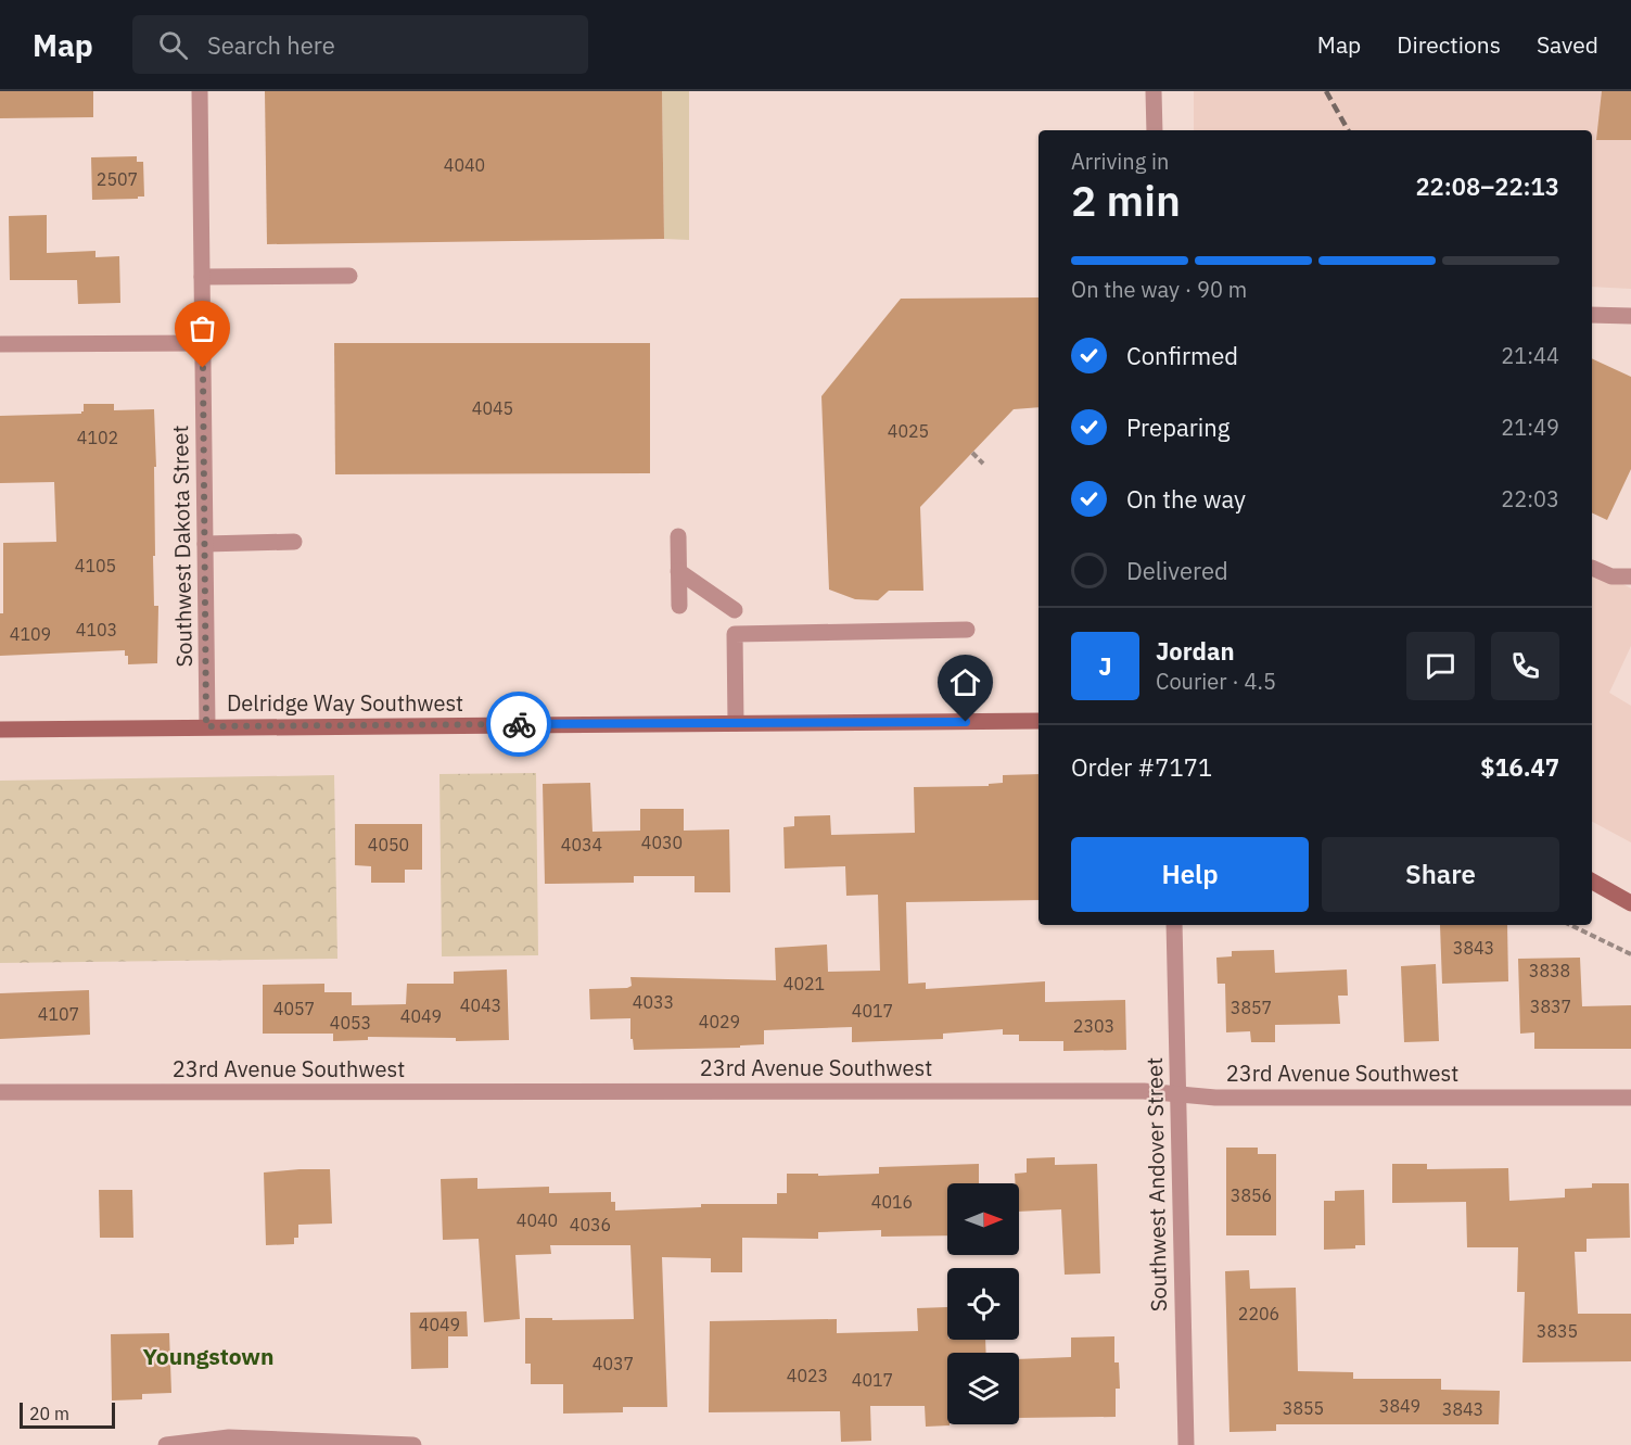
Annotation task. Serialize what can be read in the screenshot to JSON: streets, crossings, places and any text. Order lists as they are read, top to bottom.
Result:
{
  "streets": {
    "main road": ["Delridge Way Southwest"],
    "street": ["Southwest Dakota Street", "23rd Avenue Southwest", "Southwest Andover Street"]
  },
  "crossings": [
    ["Southwest Dakota Street", "Delridge Way Southwest"],
    ["23rd Avenue Southwest", "Southwest Andover Street"]
  ],
  "districts": ["Youngstown"],
  "house_numbers": [
    "4040",
    "2507",
    "4045",
    "4025",
    "4102",
    "4105",
    "4103",
    "4109",
    "4030",
    "4050",
    "4034",
    "3843",
    "3838",
    "4021",
    "4033",
    "4043",
    "3837",
    "3857",
    "4057",
    "4017",
    "4107",
    "4049",
    "4029",
    "4053",
    "2303",
    "3856",
    "4016",
    "4040",
    "4036",
    "2206",
    "4049",
    "3835",
    "4037",
    "4023",
    "4017",
    "3849",
    "3855",
    "3843"
  ],
  "scale_bar": "20 m",
  "north": "right",
  "page": {
    "header": "Map",
    "search": "Search here",
    "nav": ["Map", "Directions", "Saved"],
    "heading": ["2 min", "Arriving in", "22:08–22:13"],
    "panel": [
      "Jordan",
      "Courier · 4.5",
      "Order #7171",
      "$16.47"
    ],
    "bar": "On the way · 90 m",
    "list": [
      ["Confirmed", "21:44"],
      ["Preparing", "21:49"],
      ["On the way", "22:03"],
      "Delivered"
    ],
    "round": "J",
    "buttons": ["Help", "Share"],
    "scale": "20 m"
  }
}
